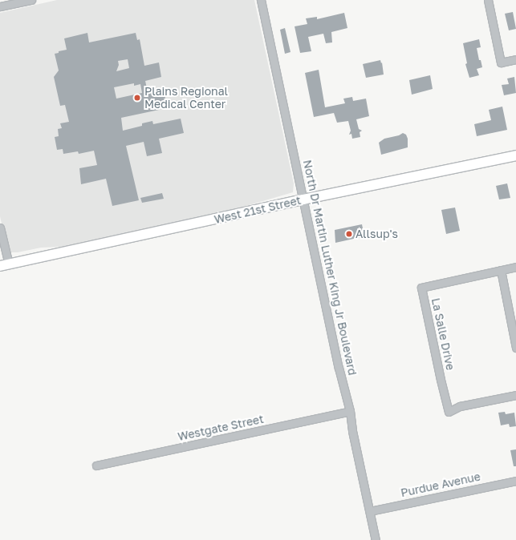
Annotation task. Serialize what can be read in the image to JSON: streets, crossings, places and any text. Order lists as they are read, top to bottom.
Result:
{
  "streets": {
    "main road": ["West 21st Street"],
    "street": [
      "North Dr Martin Luther King Jr Boulevard",
      "La Salle Drive",
      "Westgate Street",
      "Purdue Avenue"
    ]
  },
  "crossings": [
    ["West 21st Street", "North Dr Martin Luther King Jr Boulevard"],
    ["North Dr Martin Luther King Jr Boulevard", "Westgate Street"],
    ["North Dr Martin Luther King Jr Boulevard", "Purdue Avenue"]
  ],
  "places": ["Plains Regional Medical Center", "Allsup's"]
}
